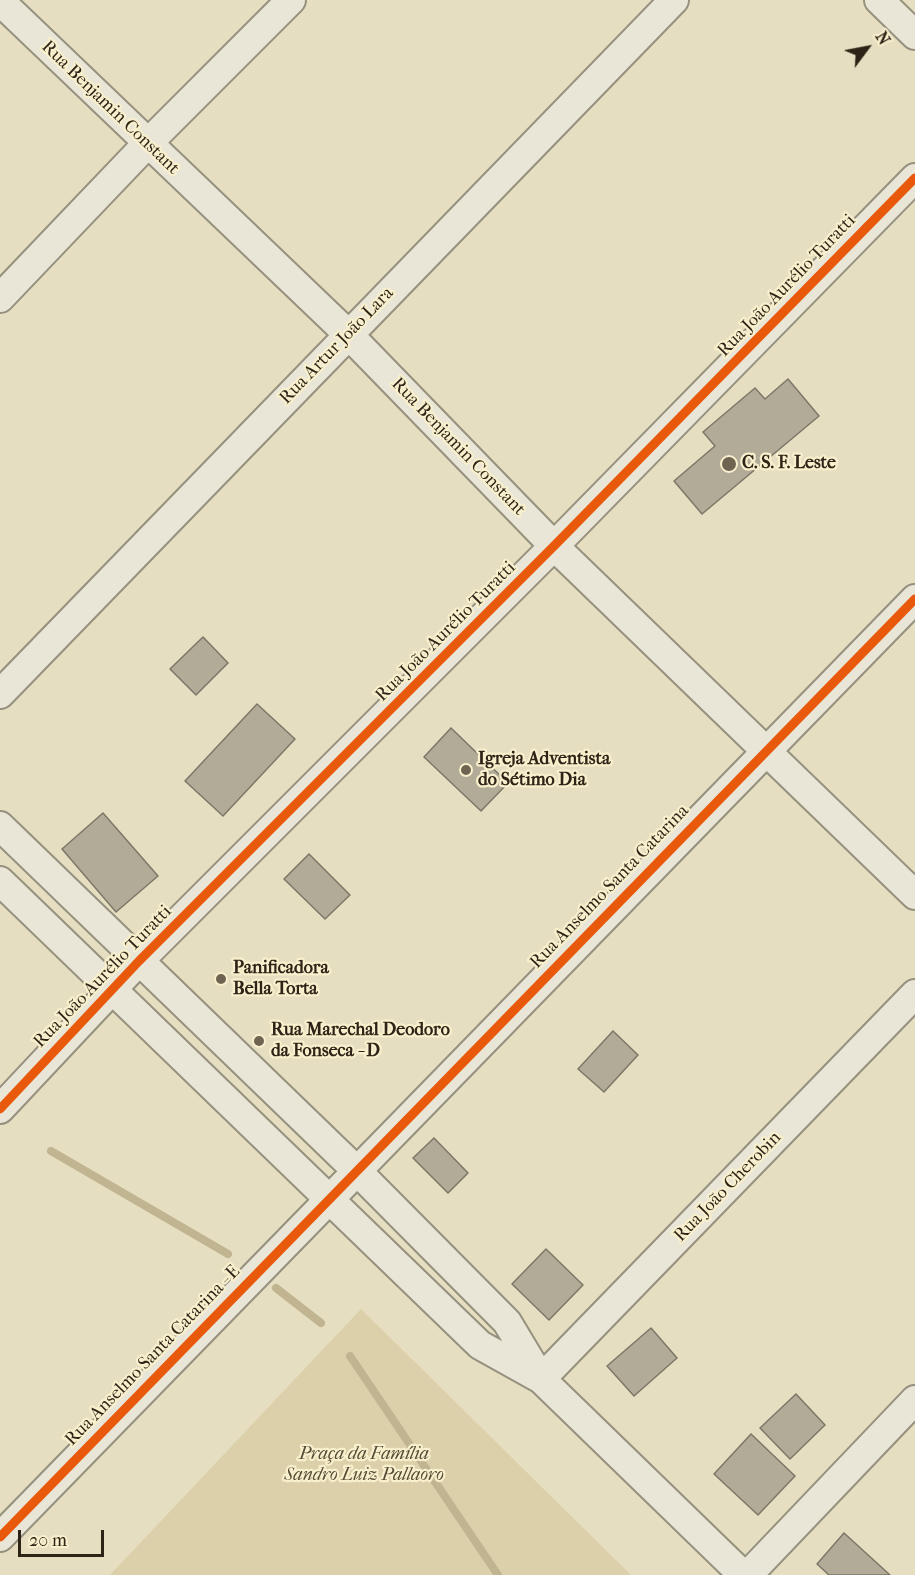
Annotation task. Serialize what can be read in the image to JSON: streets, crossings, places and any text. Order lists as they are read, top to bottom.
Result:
{
  "streets": {
    "street": [
      "Rua Benjamin Constant",
      "Rua João Aurélio Turatti",
      "Rua Artur João Lara",
      "Rua Anselmo Santa Catarina",
      "Rua João Cherobin",
      "Rua Anselmo Santa Catarina - E"
    ]
  },
  "crossings": [
    ["Rua Benjamin Constant", "Rua João Aurélio Turatti"],
    ["Rua Benjamin Constant", "Rua Artur João Lara"],
    ["Rua Benjamin Constant", "Rua Anselmo Santa Catarina"],
    ["Rua Anselmo Santa Catarina", "Rua Anselmo Santa Catarina - E"]
  ],
  "parks": ["Praça da Família Sandro Luiz Pallaoro"],
  "places": [
    "C. S. F. Leste",
    "Igreja Adventista do Sétimo Dia",
    "Panificadora Bella Torta",
    "Rua Marechal Deodoro da Fonseca - D"
  ],
  "scale_bar": "20 m",
  "north": "top right"
}
